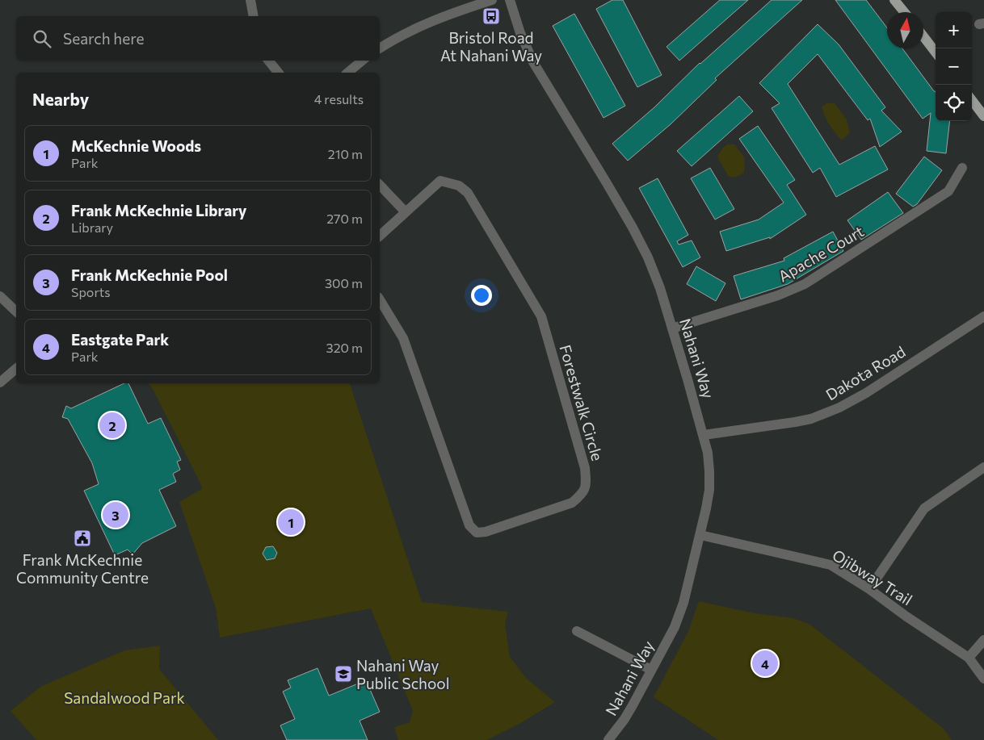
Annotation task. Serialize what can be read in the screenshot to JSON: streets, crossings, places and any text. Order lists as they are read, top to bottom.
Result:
{
  "streets": {
    "street": [
      "Apache Court",
      "Nahani Way",
      "Dakota Road",
      "Forestwalk Circle",
      "Ojibway Trail"
    ]
  },
  "crossings": [
    ["Apache Court", "Nahani Way"],
    ["Nahani Way", "Dakota Road"],
    ["Nahani Way", "Ojibway Trail"]
  ],
  "parks": ["Sandalwood Park"],
  "places": {
    "bus stop": ["Bristol Road At Nahani Way"],
    "public building": ["Frank McKechnie Community Centre"],
    "school or university": ["Nahani Way Public School"]
  },
  "north": "top",
  "page": {
    "map_buttons": ["+", "−"],
    "search": "Search here",
    "heading": ["Nearby", "4 results"],
    "list": [
      {
        "mark": "1",
        "name": "McKechnie Woods",
        "note": "Park",
        "value": "210 m"
      },
      {
        "mark": "2",
        "name": "Frank McKechnie Library",
        "note": "Library",
        "value": "270 m"
      },
      {
        "mark": "3",
        "name": "Frank McKechnie Pool",
        "note": "Sports",
        "value": "300 m"
      },
      {
        "mark": "4",
        "name": "Eastgate Park",
        "note": "Park",
        "value": "320 m"
      }
    ],
    "pins": [
      "2",
      "3",
      "1",
      "4"
    ]
  }
}
